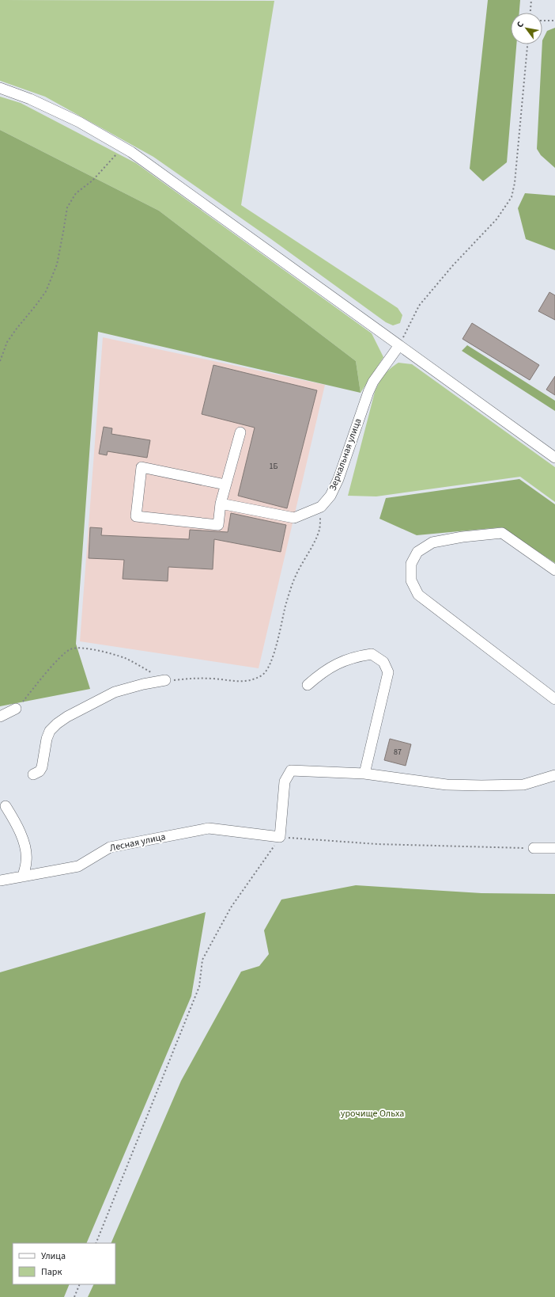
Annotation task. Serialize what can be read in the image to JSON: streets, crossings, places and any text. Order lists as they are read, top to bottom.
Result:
{
  "streets": {
    "street": ["Зеркальная улица", "Лесная улица"]
  },
  "parks": ["урочище Ольха"],
  "house_numbers": ["1Б", "87"],
  "legend": ["Улица", "Парк"],
  "north": "top left"
}
